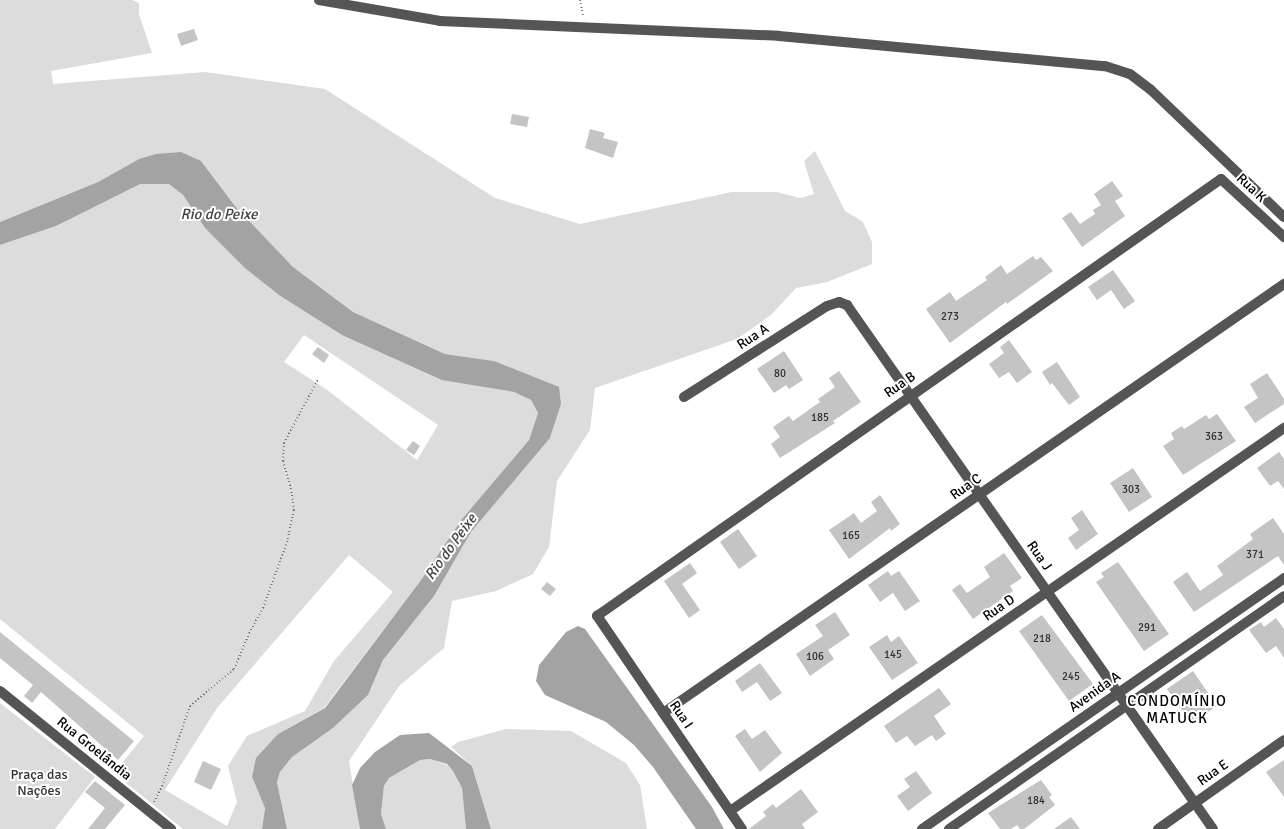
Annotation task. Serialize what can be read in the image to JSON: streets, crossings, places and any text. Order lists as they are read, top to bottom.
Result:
{
  "streets": {
    "street": [
      "Rua K",
      "Rua A",
      "Rua B",
      "Rua C",
      "Rua J",
      "Rua D",
      "Avenida A",
      "Rua I",
      "Rua Groelândia",
      "Rua E"
    ]
  },
  "crossings": [
    ["Rua K", "Rua B"],
    ["Rua A", "Rua J"],
    ["Rua B", "Rua J"],
    ["Rua B", "Rua I"],
    ["Rua C", "Rua J"],
    ["Rua C", "Rua I"],
    ["Rua J", "Rua D"],
    ["Rua J", "Avenida A"],
    ["Rua J", "Rua E"],
    ["Rua D", "Rua I"]
  ],
  "districts": ["CONDOMÍNIO MATUCK"],
  "water": ["Rio do Peixe"],
  "parks": ["Praça das Nações"],
  "house_numbers": [
    "273",
    "80",
    "185",
    "363",
    "303",
    "165",
    "371",
    "291",
    "218",
    "145",
    "106",
    "245",
    "184"
  ]
}
